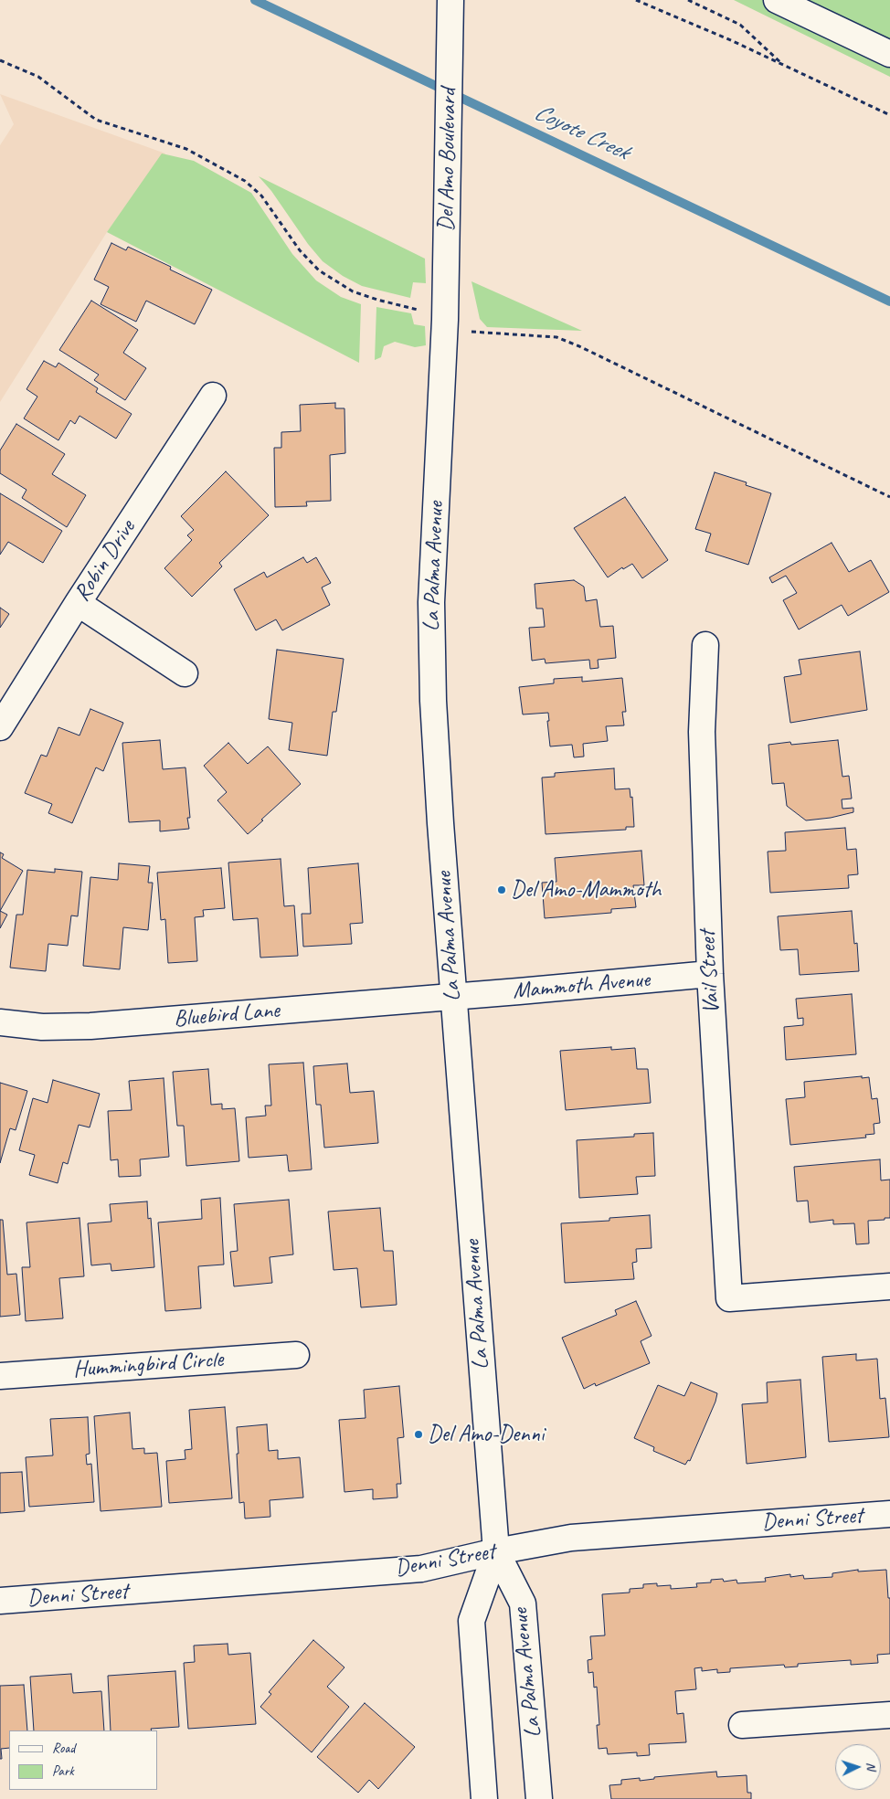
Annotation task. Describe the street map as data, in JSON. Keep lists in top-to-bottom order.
{
  "streets": {
    "street": [
      "Del Amo Boulevard",
      "Robin Drive",
      "La Palma Avenue",
      "Vail Street",
      "Mammoth Avenue",
      "Bluebird Lane",
      "Hummingbird Circle",
      "Denni Street"
    ]
  },
  "crossings": [
    ["Del Amo Boulevard", "La Palma Avenue"],
    ["La Palma Avenue", "Mammoth Avenue"],
    ["La Palma Avenue", "Bluebird Lane"],
    ["La Palma Avenue", "Denni Street"],
    ["Vail Street", "Mammoth Avenue"],
    ["Mammoth Avenue", "Bluebird Lane"]
  ],
  "water": ["Coyote Creek"],
  "places": ["Del Amo-Mammoth", "Del Amo-Denni"],
  "legend": ["Road", "Park"],
  "north": "right"
}
